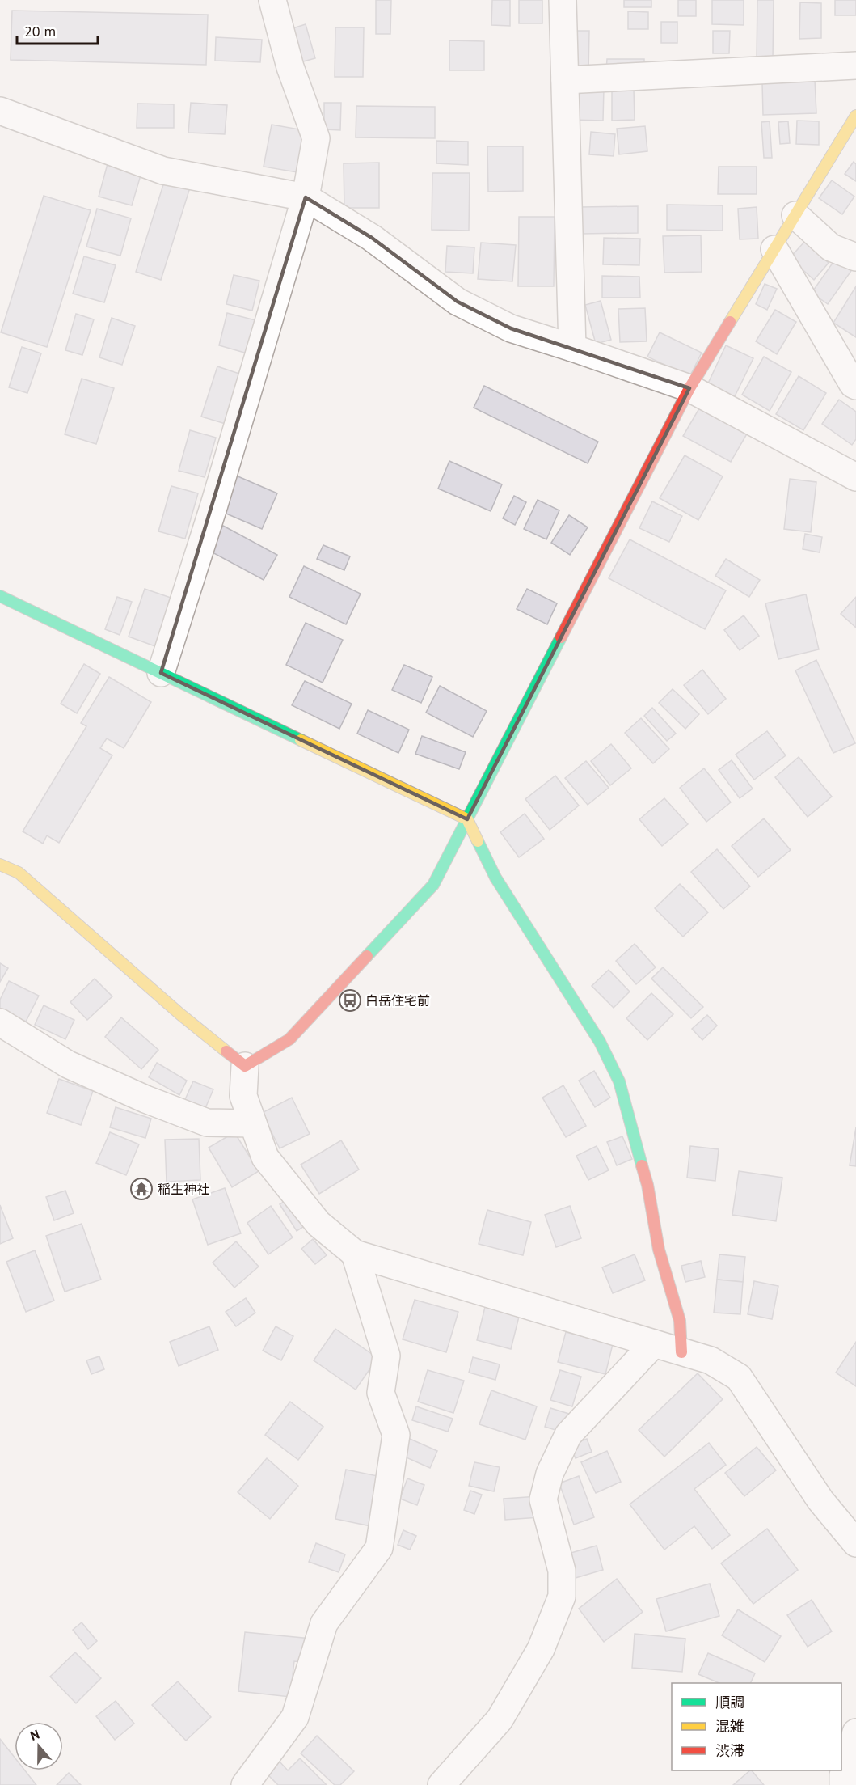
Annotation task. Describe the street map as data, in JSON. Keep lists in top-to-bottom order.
{
  "places": {
    "bus stop": ["白岳住宅前"],
    "temple": ["稲生神社"]
  },
  "legend": ["順調", "混雑", "渋滞"],
  "scale_bar": "20 m",
  "north": "top"
}
